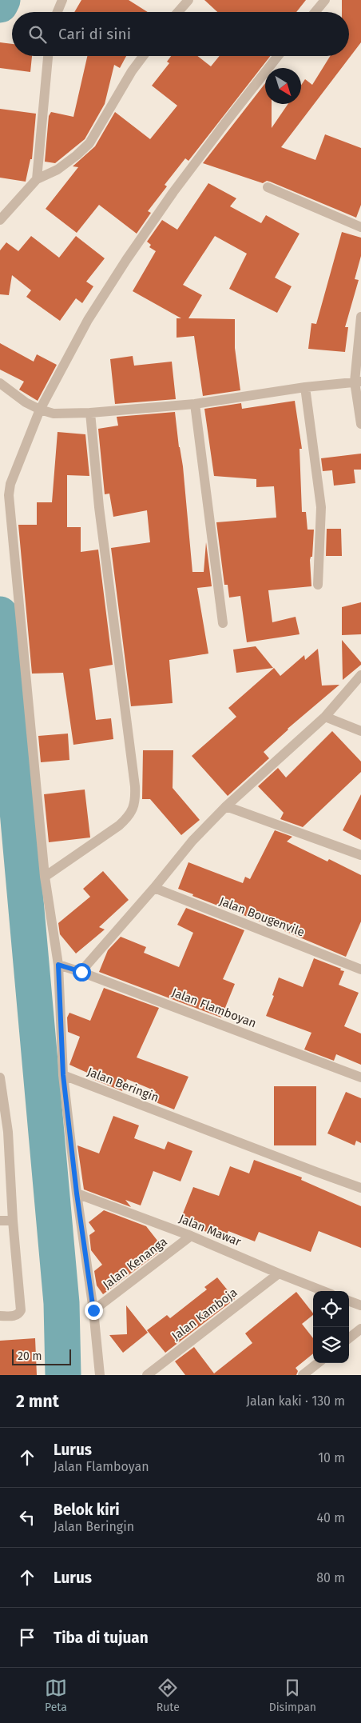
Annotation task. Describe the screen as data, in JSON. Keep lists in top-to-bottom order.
{
  "streets": {
    "street": [
      "Jalan Bougenvile",
      "Jalan Flamboyan",
      "Jalan Beringin",
      "Jalan Mawar",
      "Jalan Kenanga",
      "Jalan Kamboja"
    ]
  },
  "crossings": [
    ["Jalan Mawar", "Jalan Kenanga"],
    ["Jalan Mawar", "Jalan Kamboja"]
  ],
  "scale_bar": "20 m",
  "north": "bottom right",
  "page": {
    "search": "Cari di sini",
    "scale": "20 m",
    "heading": ["2 mnt", "Jalan kaki · 130 m"],
    "list": [
      ["Lurus", "Jalan Flamboyan", "10 m"],
      ["Belok kiri", "Jalan Beringin", "40 m"],
      ["Lurus", "80 m"],
      "Tiba di tujuan"
    ],
    "nav": ["Peta", "Rute", "Disimpan"]
  }
}
